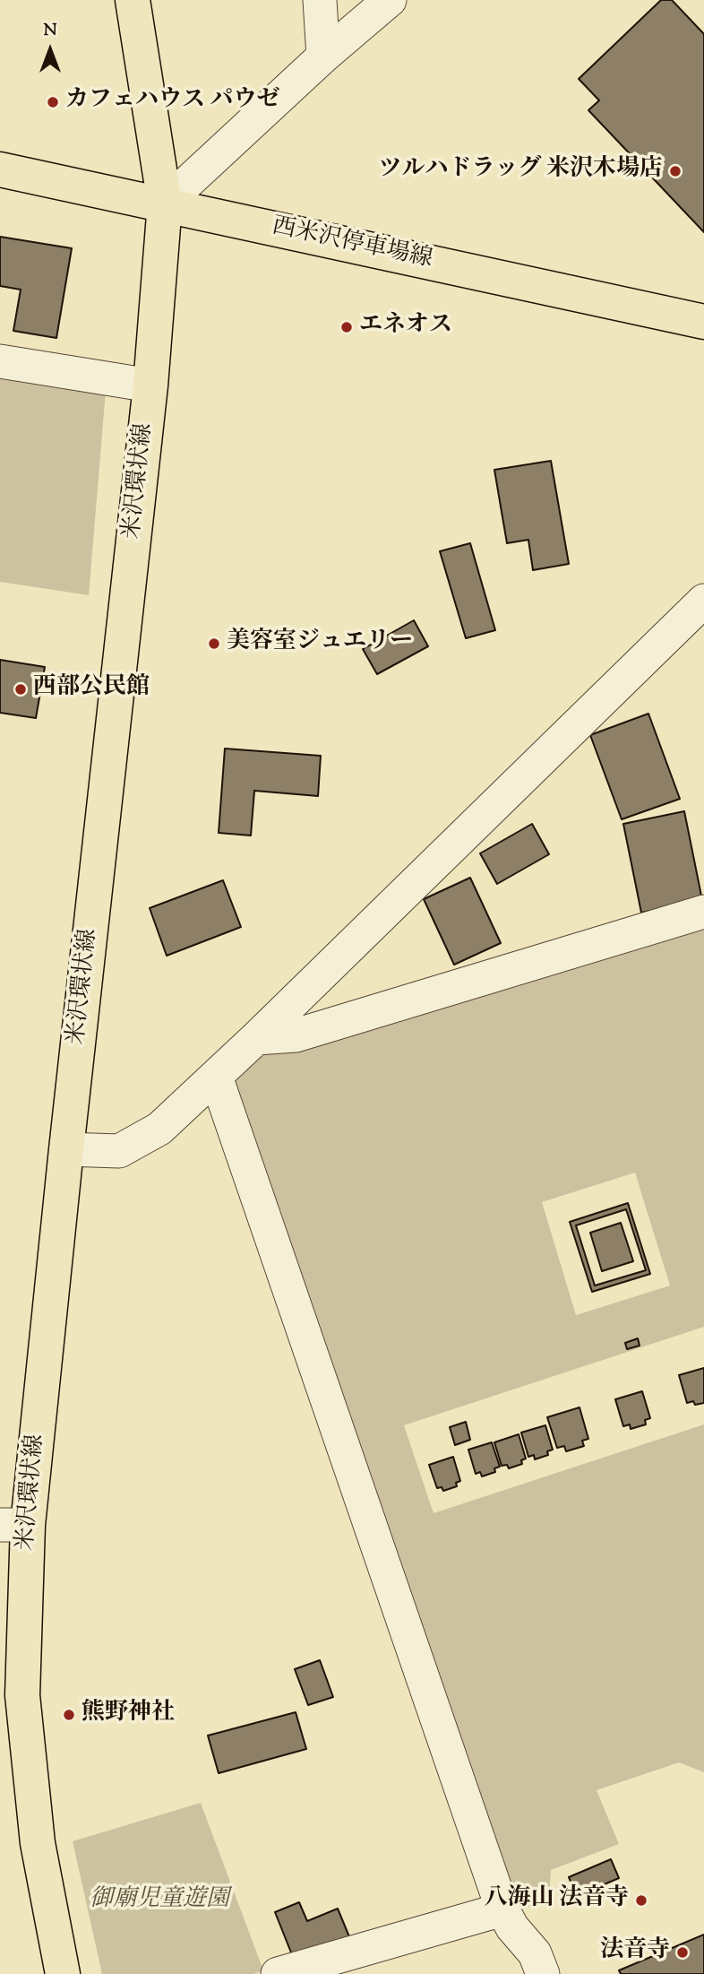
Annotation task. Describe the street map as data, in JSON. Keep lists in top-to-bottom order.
{
  "streets": {
    "main road": ["西米沢停車場線", "米沢環状線"]
  },
  "crossings": [
    ["西米沢停車場線", "米沢環状線"]
  ],
  "parks": ["御廟児童遊園"],
  "places": [
    "カフェハウス パウゼ",
    "ツルハドラッグ 米沢木場店",
    "エネオス",
    "美容室ジュエリー",
    "西部公民館",
    "熊野神社",
    "八海山 法音寺",
    "法音寺"
  ],
  "north": "top"
}
